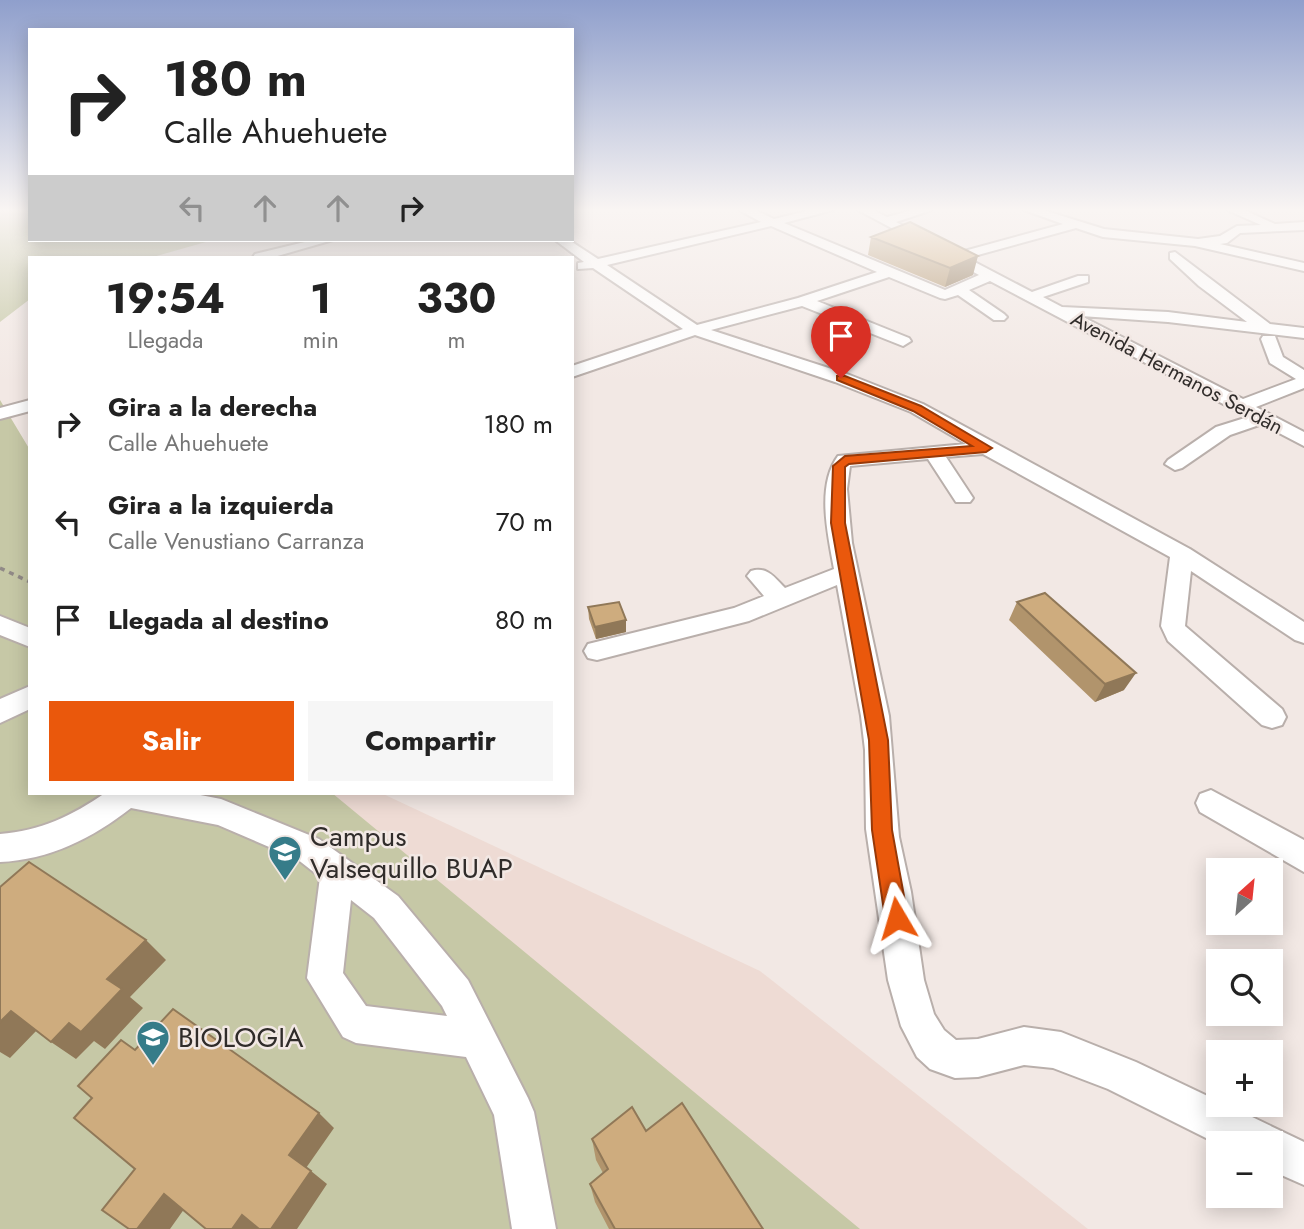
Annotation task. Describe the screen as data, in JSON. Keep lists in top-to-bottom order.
{
  "streets": {
    "street": ["Avenida Hermanos Serdán"]
  },
  "places": {
    "school or university": ["Campus Valsequillo BUAP", "BIOLOGIA"]
  },
  "north": "top right",
  "page": {
    "turn": ["180 m", "Calle Ahuehuete"],
    "eta": [
      "19:54",
      "Llegada",
      "1",
      "min",
      "330",
      "m"
    ],
    "list": [
      {
        "name": "Gira a la derecha",
        "note": "Calle Ahuehuete",
        "value": "180 m"
      },
      {
        "name": "Gira a la izquierda",
        "note": "Calle Venustiano Carranza",
        "value": "70 m"
      },
      {
        "name": "Llegada al destino",
        "value": "80 m"
      }
    ],
    "buttons": ["Salir", "Compartir"],
    "map_buttons": ["+", "−"]
  }
}
